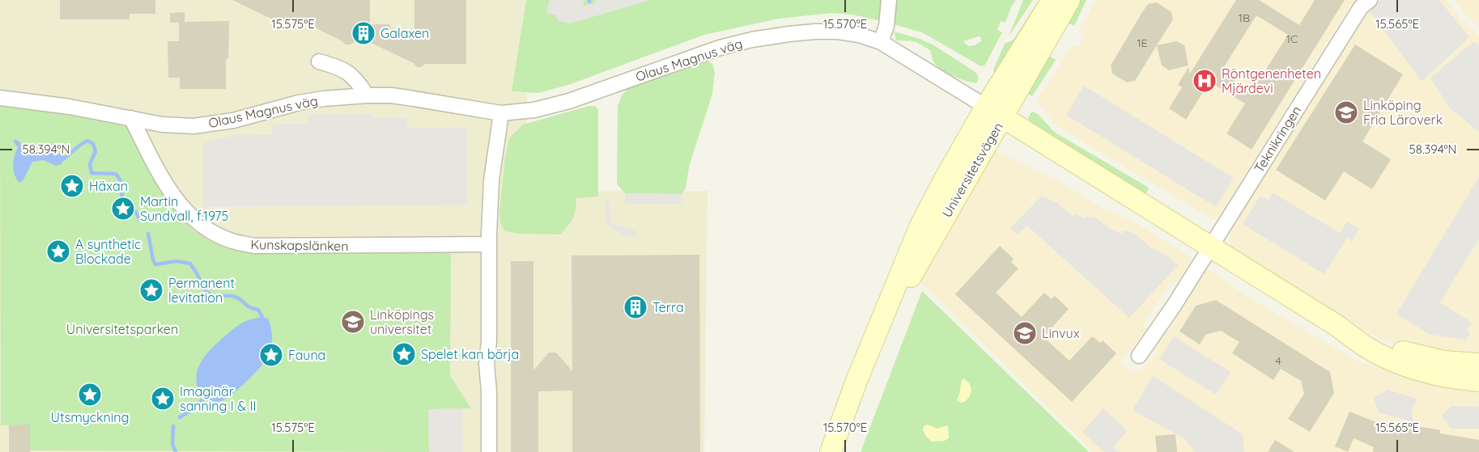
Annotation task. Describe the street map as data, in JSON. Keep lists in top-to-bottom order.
{
  "streets": {
    "street": [
      "Olaus Magnus väg",
      "Teknikringen",
      "Universitetsvägen",
      "Kunskapslänken"
    ]
  },
  "crossings": [
    ["Olaus Magnus väg", "Universitetsvägen"],
    ["Olaus Magnus väg", "Kunskapslänken"]
  ],
  "parks": ["Universitetsparken"],
  "places": {
    "building": ["Galaxen", "Terra"],
    "hospital": ["Röntgenenheten Mjärdevi"],
    "school or university": ["Linköping Fria Läroverk", "Linköpings universitet", "Linvux"],
    "place": [
      "Häxan",
      "Martin Sundvall, f.1975",
      "A synthetic Blockade",
      "Permanent levitation",
      "Spelet kan börja",
      "Fauna",
      "Utsmyckning",
      "Imaginär sanning I & II"
    ]
  },
  "house_numbers": [
    "1B",
    "1C",
    "1E",
    "4"
  ],
  "coordinates": [
    "15.575°E",
    "15.570°E",
    "15.565°E",
    "58.394°N"
  ]
}
